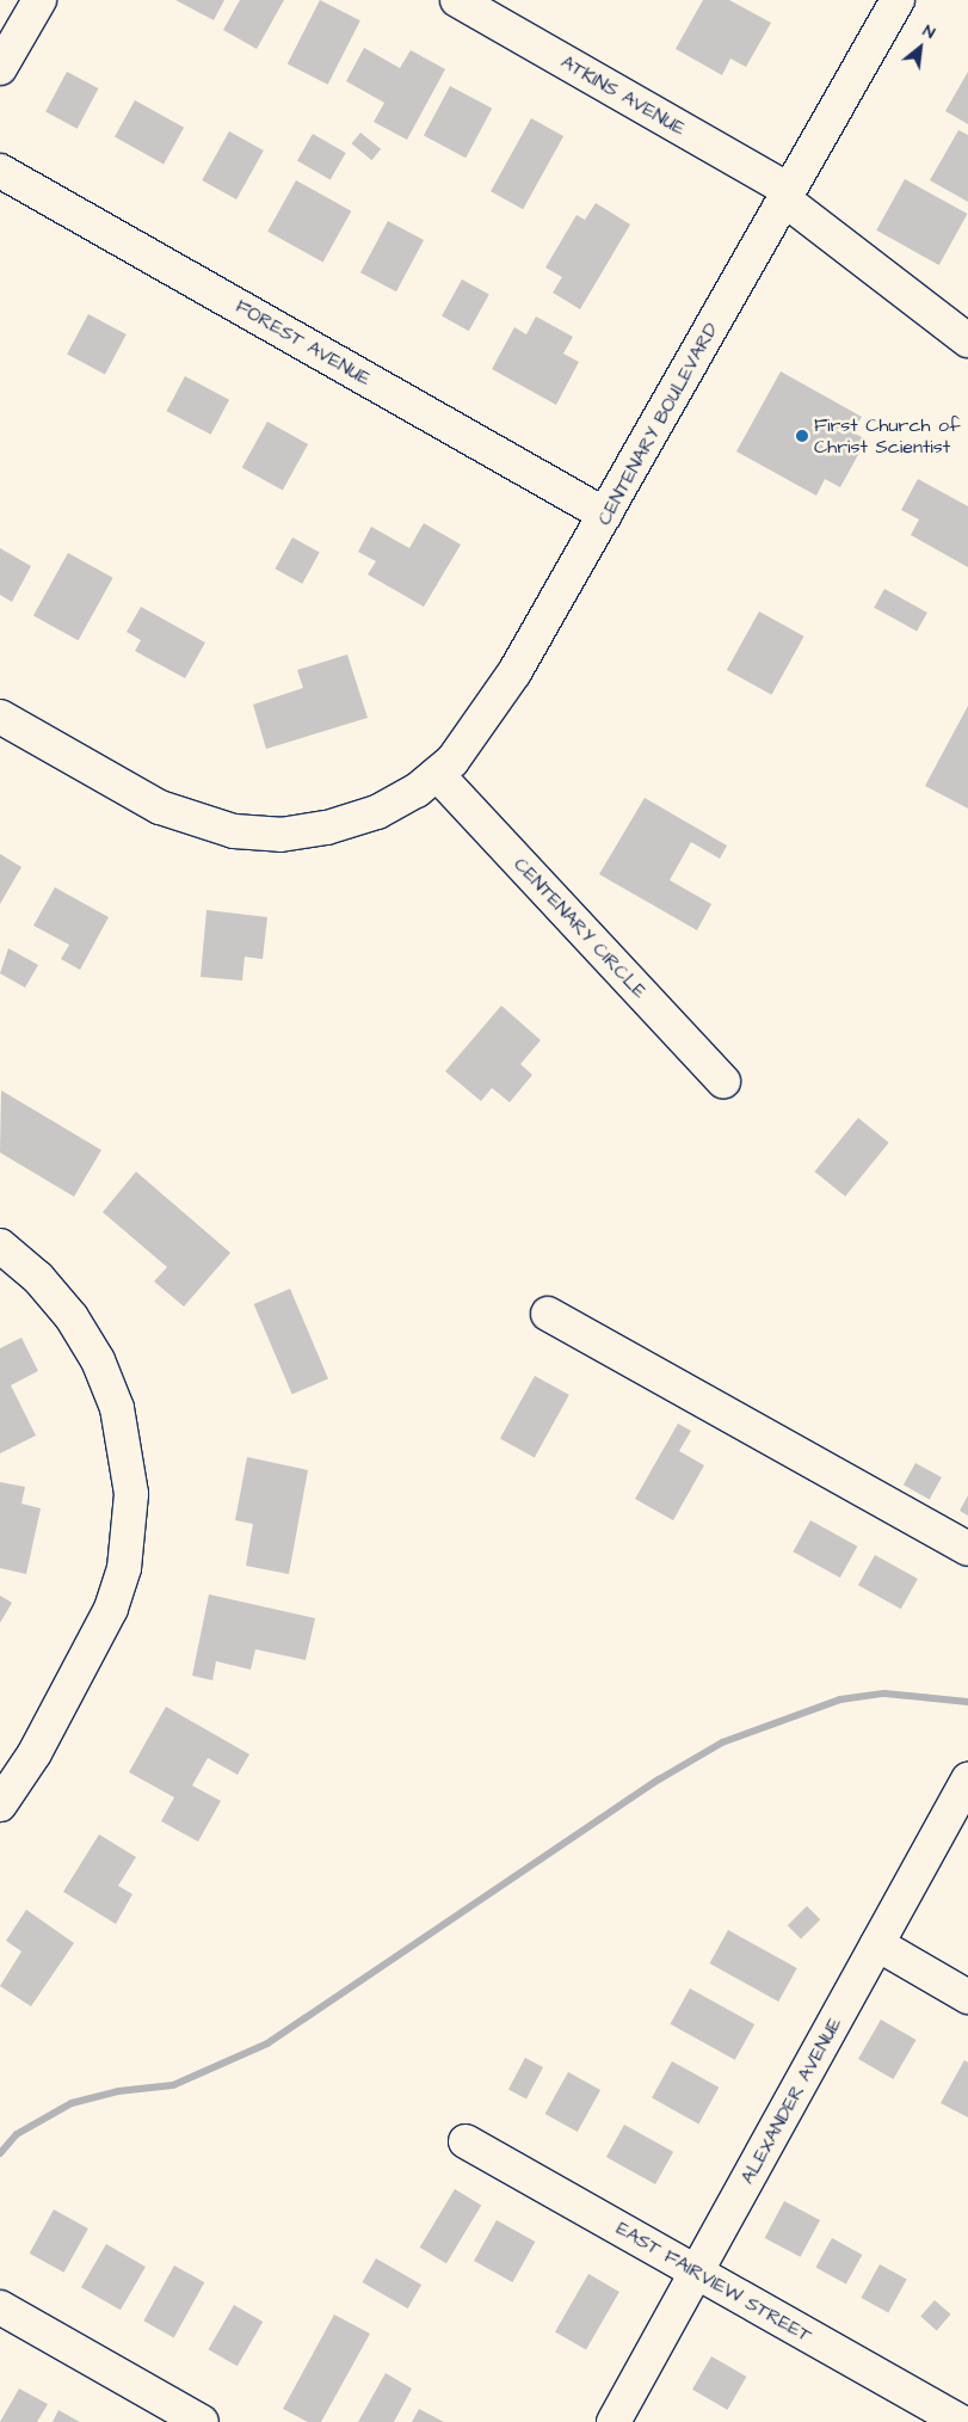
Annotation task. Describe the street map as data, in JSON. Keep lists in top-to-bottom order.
{
  "streets": {
    "street": [
      "ATKINS AVENUE",
      "FOREST AVENUE",
      "CENTENARY BOULEVARD",
      "CENTENARY CIRCLE",
      "ALEXANDER AVENUE",
      "EAST FAIRVIEW STREET"
    ]
  },
  "crossings": [
    ["ATKINS AVENUE", "CENTENARY BOULEVARD"],
    ["FOREST AVENUE", "CENTENARY BOULEVARD"],
    ["CENTENARY BOULEVARD", "CENTENARY CIRCLE"],
    ["ALEXANDER AVENUE", "EAST FAIRVIEW STREET"]
  ],
  "places": ["First Church of Christ Scientist"],
  "north": "top right"
}
